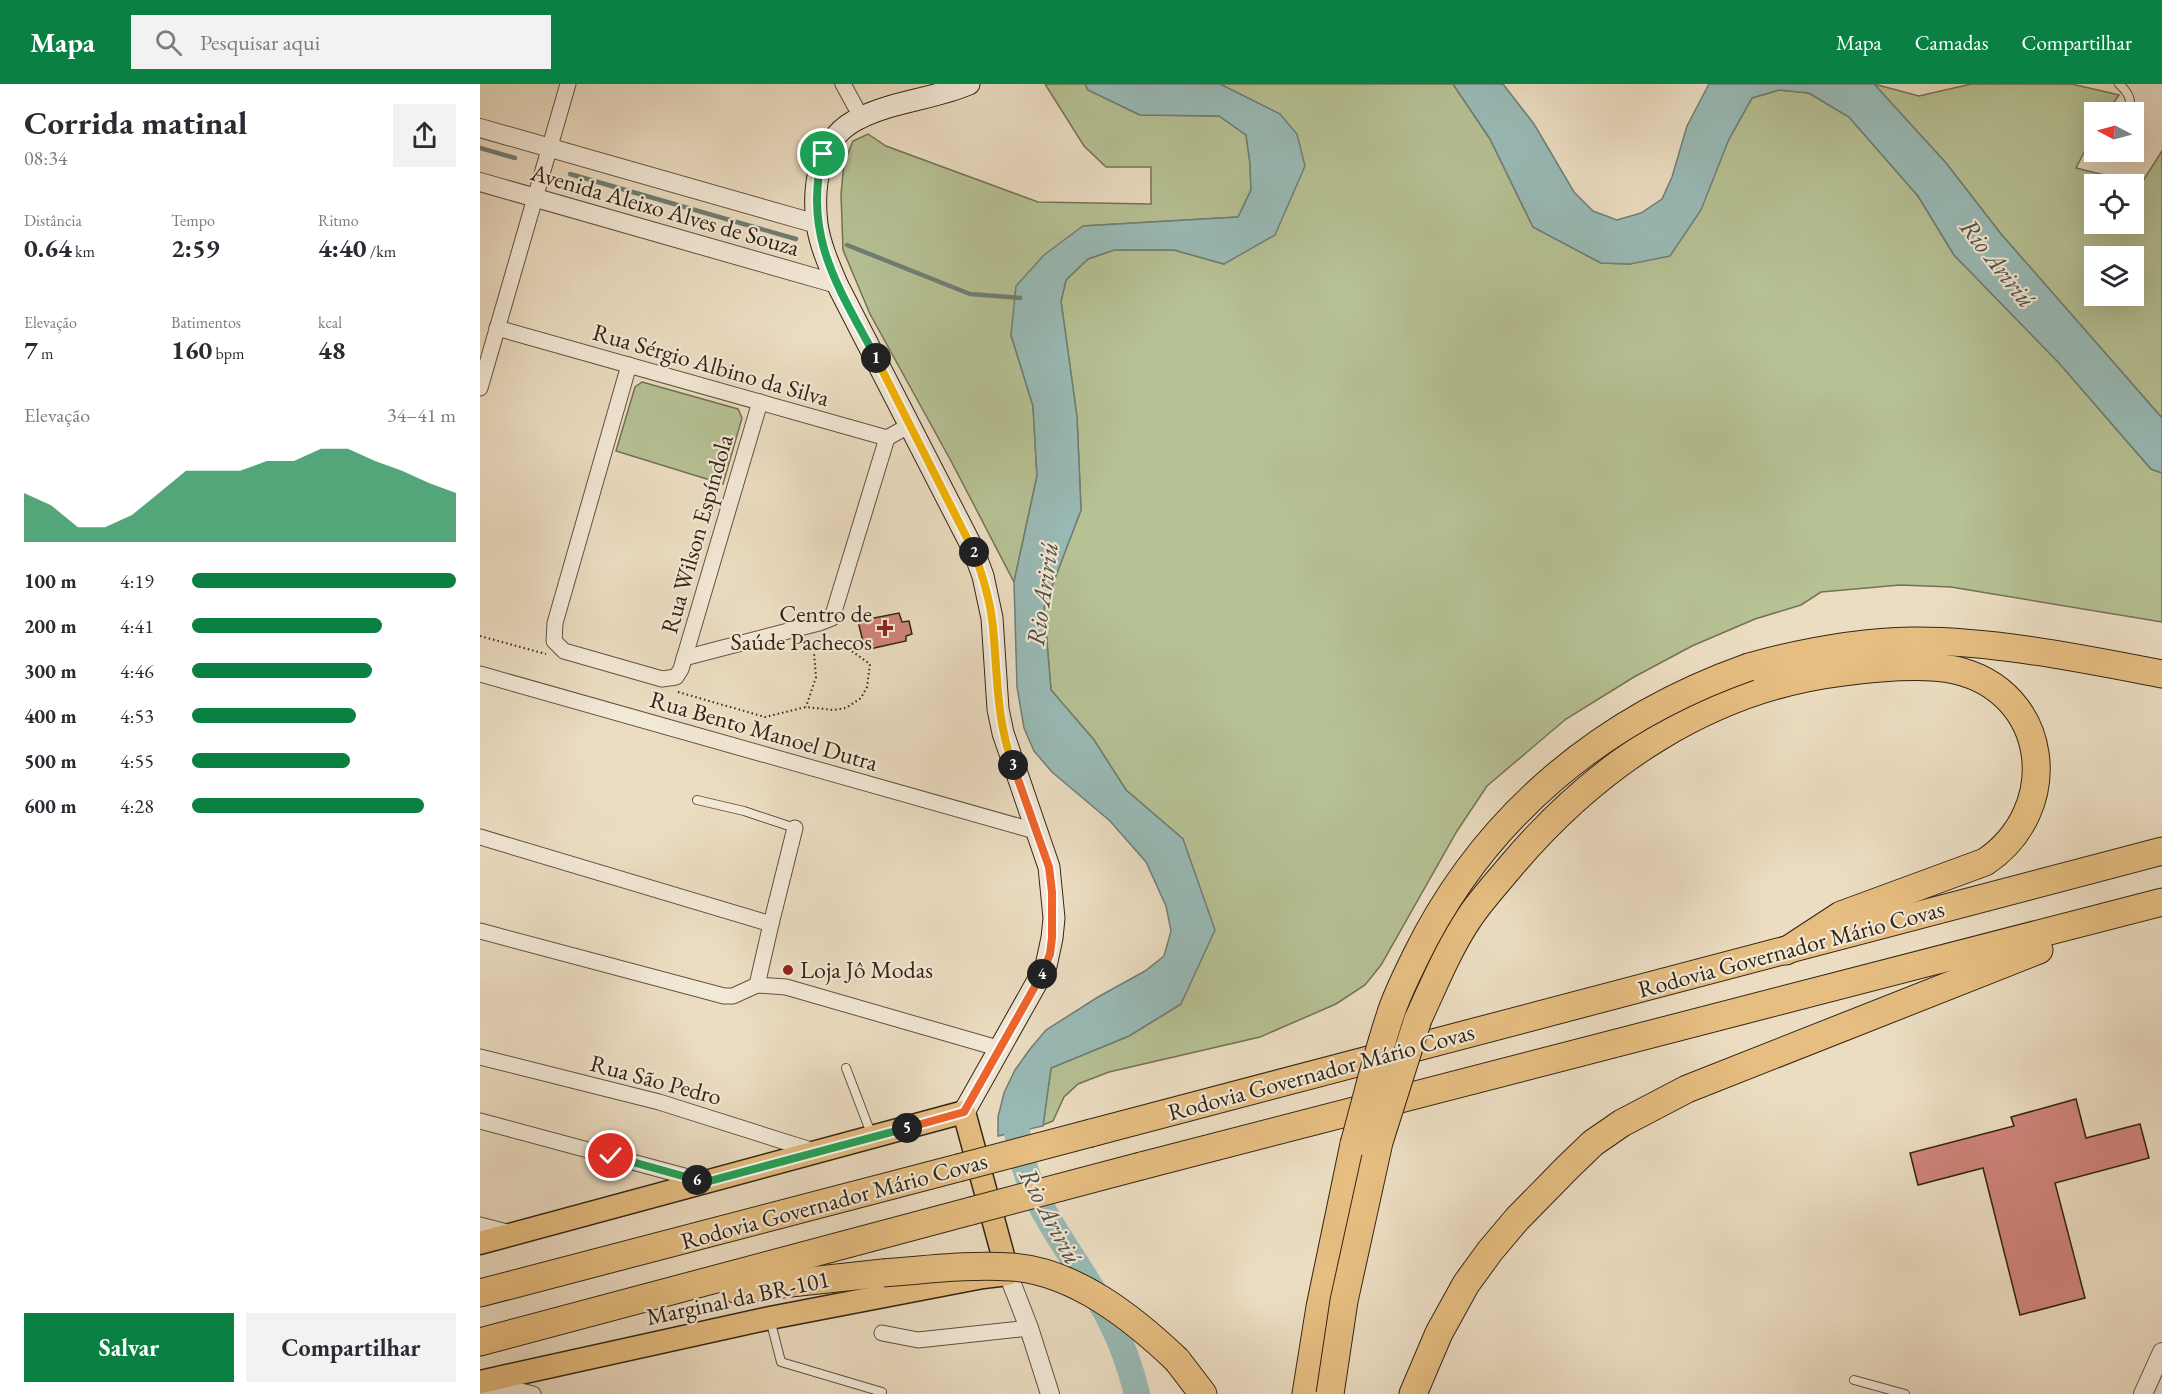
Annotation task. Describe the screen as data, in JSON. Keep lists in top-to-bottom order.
{
  "streets": {
    "highway": ["Rodovia Governador Mário Covas"],
    "main road": ["Marginal da BR-101"],
    "street": [
      "Avenida Aleixo Alves de Souza",
      "Rua Sérgio Albino da Silva",
      "Rua Wilson Espíndola",
      "Rua Bento Manoel Dutra",
      "Rua São Pedro"
    ]
  },
  "crossings": [
    ["Rua Sérgio Albino da Silva", "Rua Wilson Espíndola"]
  ],
  "water": ["Rio Aririú"],
  "places": {
    "health": ["Centro de Saúde Pachecos"],
    "other": ["Loja Jô Modas"]
  },
  "north": "left",
  "page": {
    "header": "Mapa",
    "search": "Pesquisar aqui",
    "nav": ["Mapa", "Camadas", "Compartilhar"],
    "heading": ["Corrida matinal", "08:34"],
    "stats": [
      ["Distância", "0.64 km"],
      ["Tempo", "2:59"],
      ["Ritmo", "4:40 /km"],
      ["Elevação", "7 m"],
      ["Batimentos", "160 bpm"],
      ["kcal", "48"]
    ],
    "pins": [
      "1",
      "2",
      "3",
      "4",
      "5",
      "6"
    ],
    "chart": ["Elevação", "34–41 m"],
    "list": [
      {
        "name": "100 m",
        "note": "4:19"
      },
      {
        "name": "200 m",
        "note": "4:41"
      },
      {
        "name": "300 m",
        "note": "4:46"
      },
      {
        "name": "400 m",
        "note": "4:53"
      },
      {
        "name": "500 m",
        "note": "4:55"
      },
      {
        "name": "600 m",
        "note": "4:28"
      }
    ],
    "buttons": ["Salvar", "Compartilhar"]
  }
}
